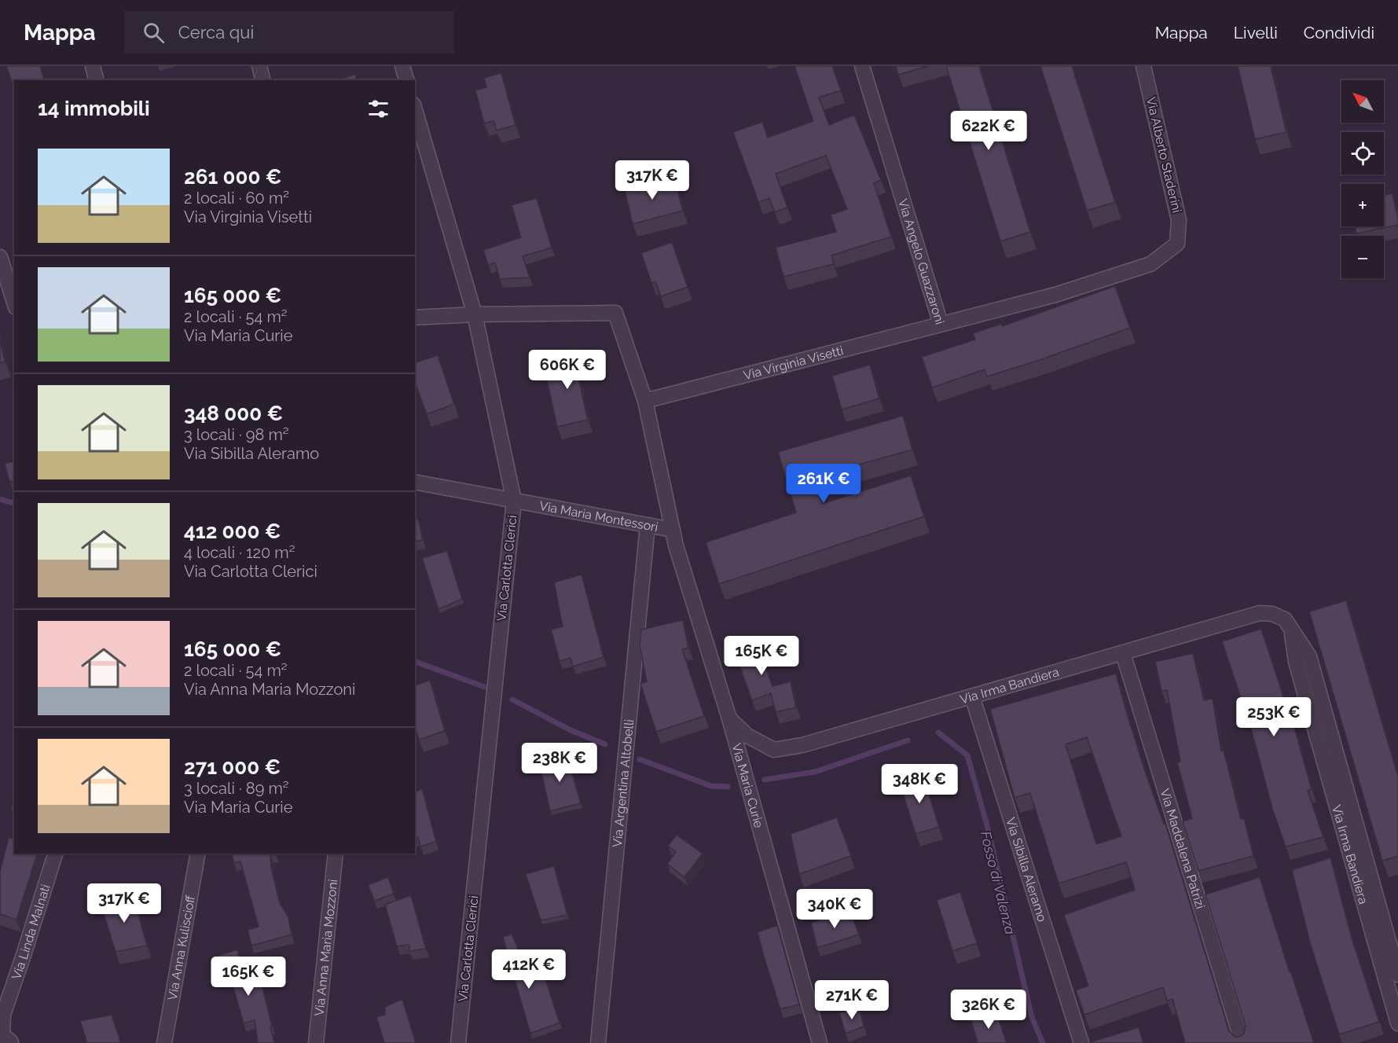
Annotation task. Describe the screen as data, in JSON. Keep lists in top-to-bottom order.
{
  "streets": {
    "street": [
      "Via Alberto Staderini",
      "Via Angelo Guazzaroni",
      "Via Virginia Visetti",
      "Via Maria Montessori",
      "Via Carlotta Clerici",
      "Via Irma Bandiera",
      "Via Argentina Altobelli",
      "Via Maria Curie",
      "Via Maddalena Patrizi",
      "Via Sibilla Aleramo",
      "Via Linda Malnati",
      "Via Anna Kuliscioff",
      "Via Anna Maria Mozzoni"
    ]
  },
  "crossings": [
    ["Via Alberto Staderini", "Via Angelo Guazzaroni"],
    ["Via Angelo Guazzaroni", "Via Virginia Visetti"],
    ["Via Maria Montessori", "Via Carlotta Clerici"],
    ["Via Maria Montessori", "Via Argentina Altobelli"],
    ["Via Maria Montessori", "Via Maria Curie"],
    ["Via Irma Bandiera", "Via Maria Curie"],
    ["Via Irma Bandiera", "Via Maddalena Patrizi"],
    ["Via Irma Bandiera", "Via Sibilla Aleramo"]
  ],
  "water": ["Fosso di Valenza"],
  "north": "top left",
  "page": {
    "header": "Mappa",
    "search": "Cerca qui",
    "nav": ["Mappa", "Livelli", "Condividi"],
    "map_buttons": ["+", "−"],
    "heading": "14 immobili",
    "price": [
      "622K €",
      "317K €",
      "606K €",
      "261K €",
      "165K €",
      "253K €",
      "238K €",
      "348K €",
      "317K €",
      "340K €",
      "412K €",
      "165K €",
      "271K €",
      "326K €"
    ],
    "list": [
      {
        "name": "261 000 €",
        "note": "2 locali · 60 m² · Via Virginia Visetti"
      },
      {
        "name": "165 000 €",
        "note": "2 locali · 54 m² · Via Maria Curie"
      },
      {
        "name": "348 000 €",
        "note": "3 locali · 98 m² · Via Sibilla Aleramo"
      },
      {
        "name": "412 000 €",
        "note": "4 locali · 120 m² · Via Carlotta Clerici"
      },
      {
        "name": "165 000 €",
        "note": "2 locali · 54 m² · Via Anna Maria Mozzoni"
      },
      {
        "name": "271 000 €",
        "note": "3 locali · 89 m² · Via Maria Curie"
      }
    ]
  }
}
